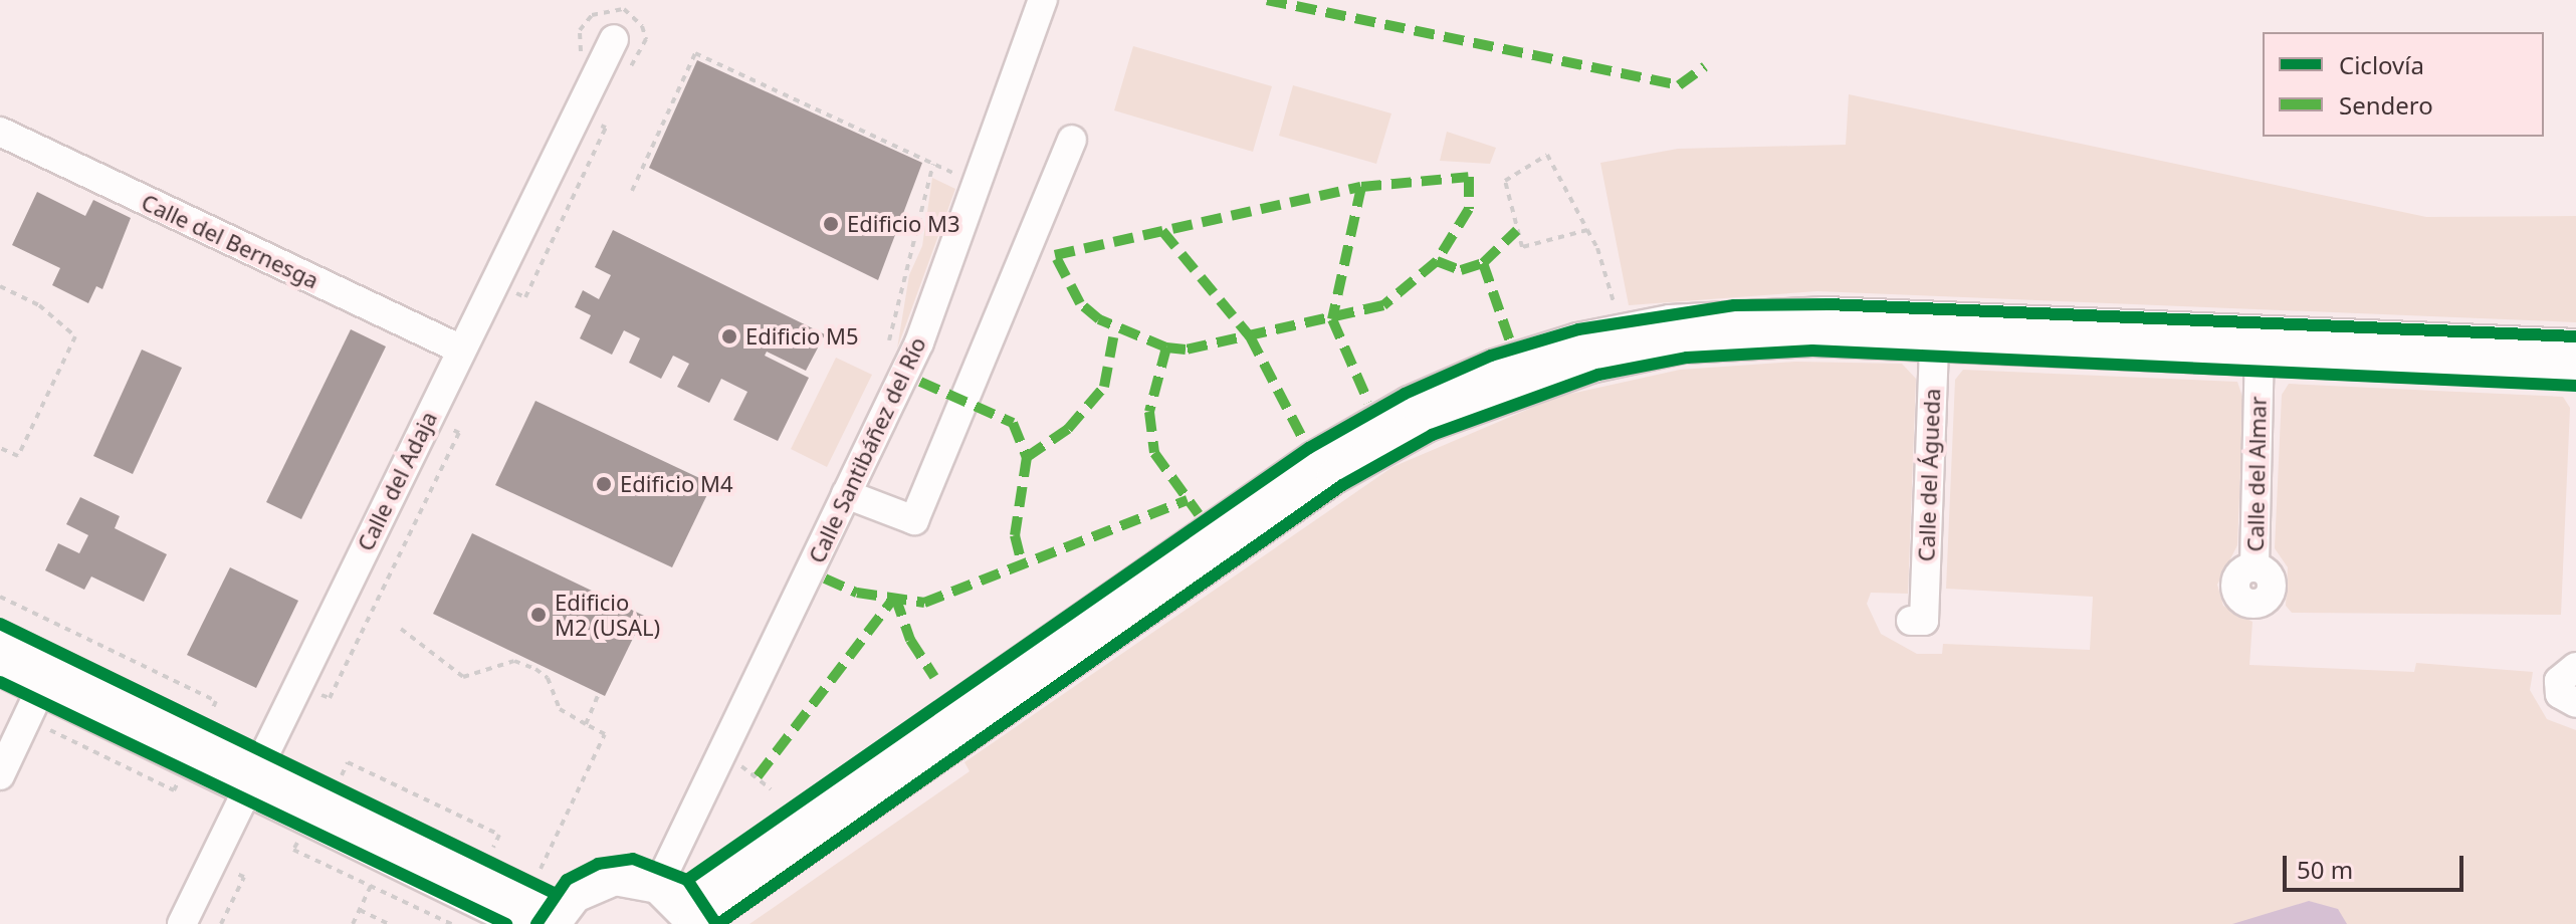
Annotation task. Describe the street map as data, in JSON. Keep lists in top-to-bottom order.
{
  "streets": {
    "street": [
      "Calle del Bernesga",
      "Calle Santibáñez del Río",
      "Calle del Almar",
      "Calle del Águeda",
      "Calle del Adaja"
    ]
  },
  "crossings": [
    ["Calle del Bernesga", "Calle del Adaja"]
  ],
  "places": [
    "Edificio M3",
    "Edificio M5",
    "Edificio M4",
    "Edificio M2 (USAL)"
  ],
  "legend": ["Ciclovía", "Sendero"],
  "scale_bar": "50 m"
}
